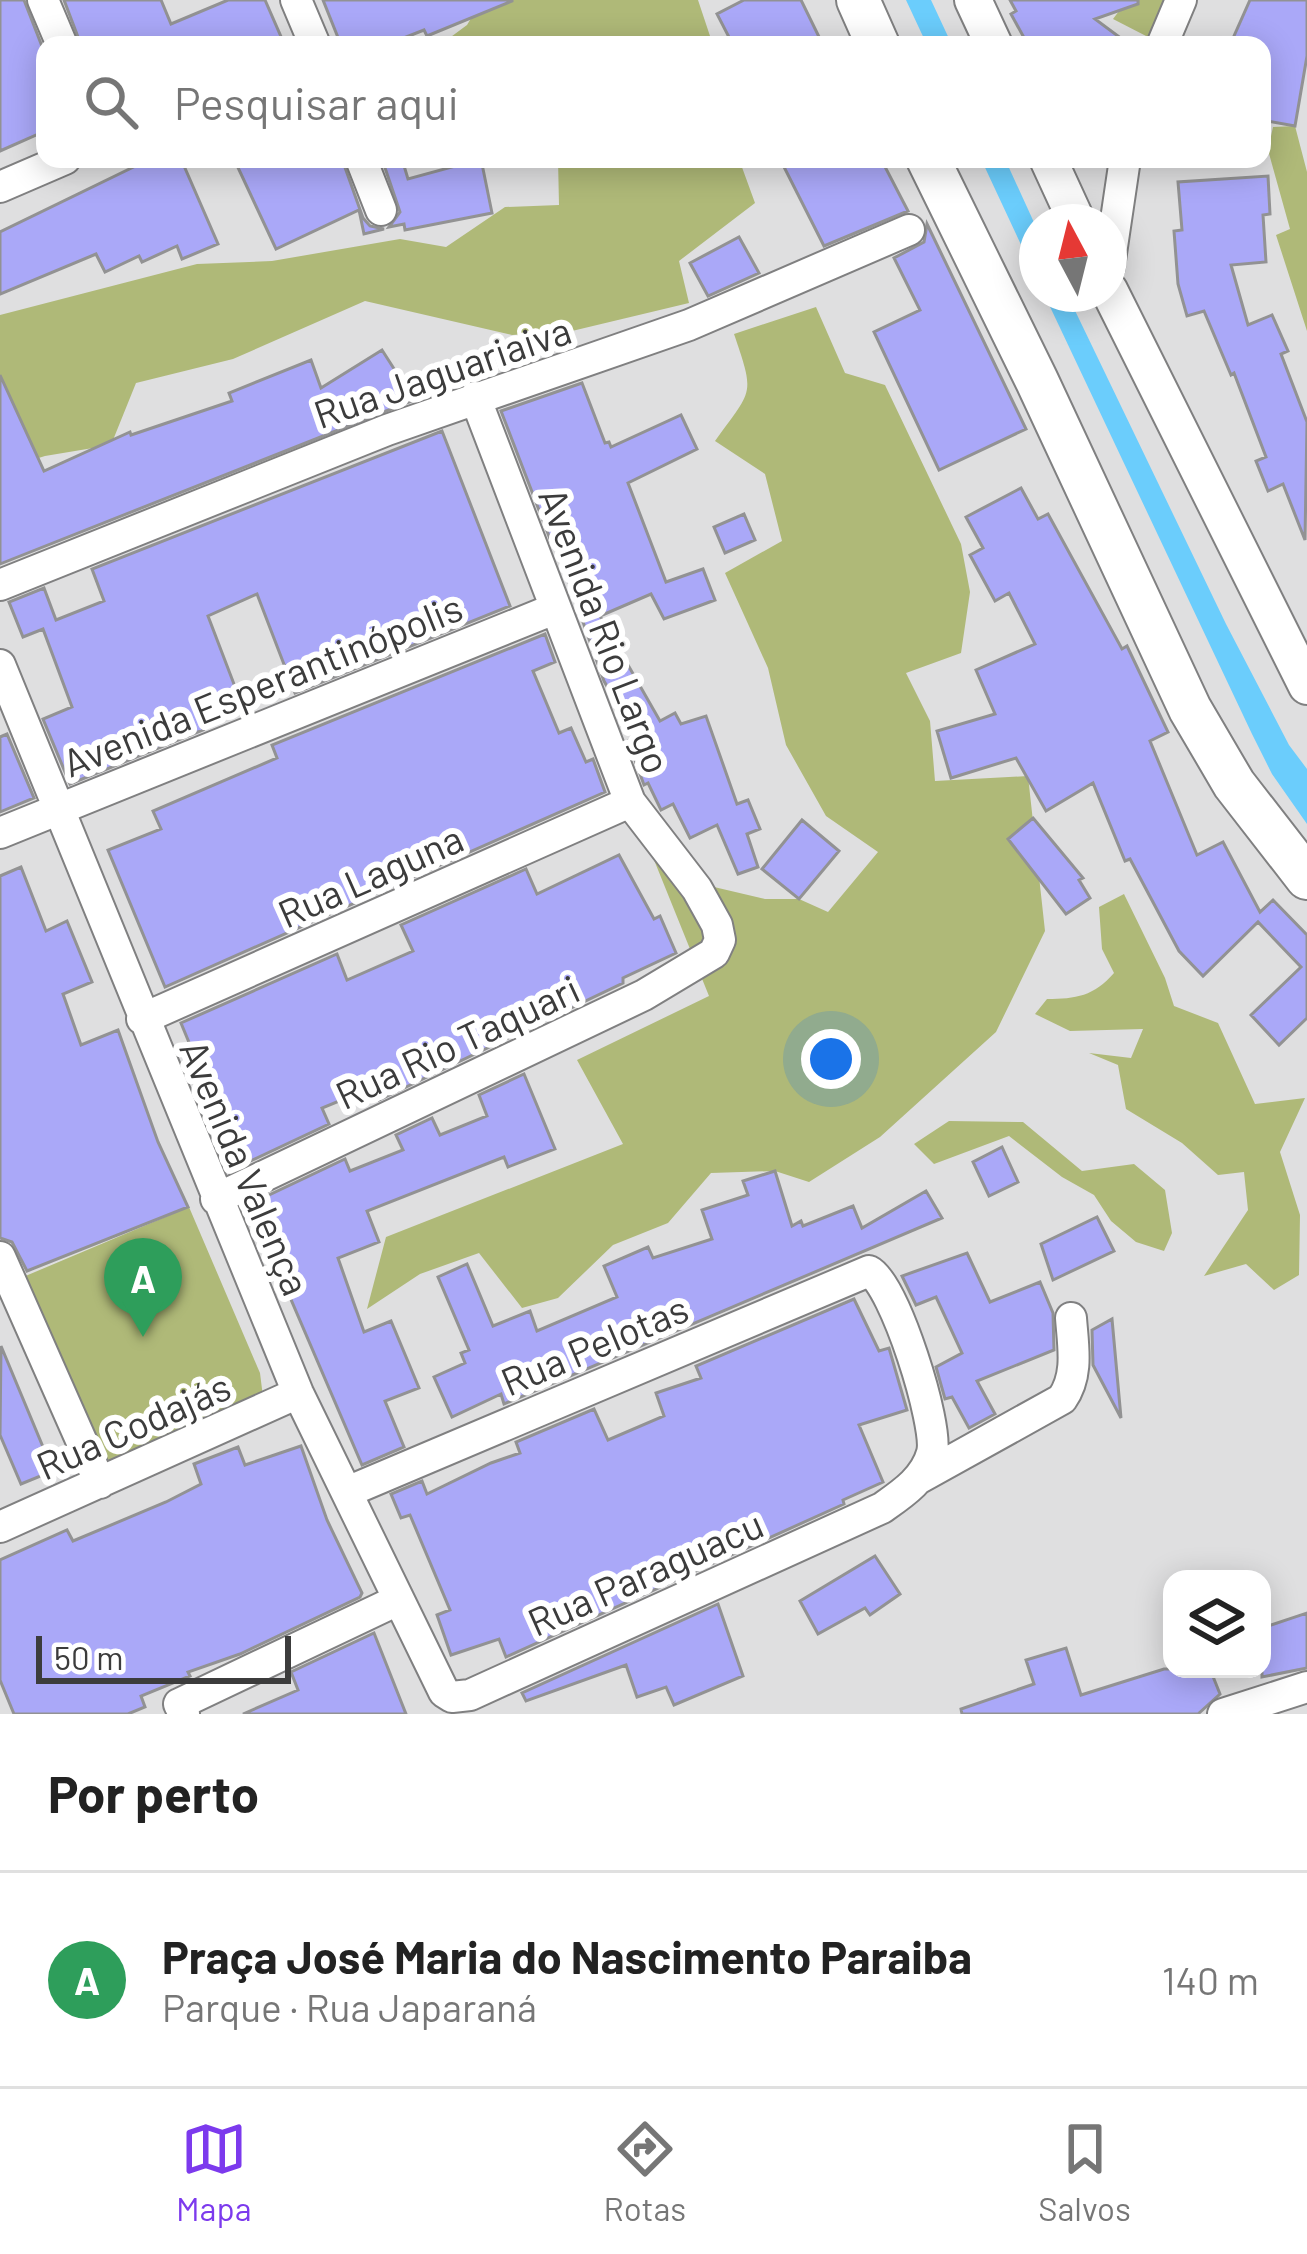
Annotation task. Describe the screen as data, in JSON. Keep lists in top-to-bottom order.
{
  "streets": {
    "street": [
      "Rua Jaguariaiva",
      "Avenida Rio Largo",
      "Avenida Esperantinópolis",
      "Rua Laguna",
      "Rua Rio Taquari",
      "Avenida Valença",
      "Rua Pelotas",
      "Rua Codajás",
      "Rua Paraguacu"
    ]
  },
  "crossings": [
    ["Rua Jaguariaiva", "Avenida Rio Largo"],
    ["Avenida Rio Largo", "Avenida Esperantinópolis"],
    ["Avenida Rio Largo", "Rua Laguna"],
    ["Avenida Rio Largo", "Rua Rio Taquari"],
    ["Avenida Esperantinópolis", "Avenida Valença"],
    ["Rua Laguna", "Avenida Valença"],
    ["Rua Rio Taquari", "Avenida Valença"],
    ["Avenida Valença", "Rua Pelotas"],
    ["Avenida Valença", "Rua Codajás"],
    ["Avenida Valença", "Rua Paraguacu"],
    ["Rua Pelotas", "Rua Paraguacu"]
  ],
  "scale_bar": "50 m",
  "north": "top",
  "page": {
    "search": "Pesquisar aqui",
    "pins": "A",
    "scale": "50 m",
    "heading": "Por perto",
    "list": [
      {
        "mark": "A",
        "name": "Praça José Maria do Nascimento Paraiba",
        "note": "Parque · Rua Japaraná",
        "value": "140 m"
      }
    ],
    "nav": ["Mapa", "Rotas", "Salvos"]
  }
}
